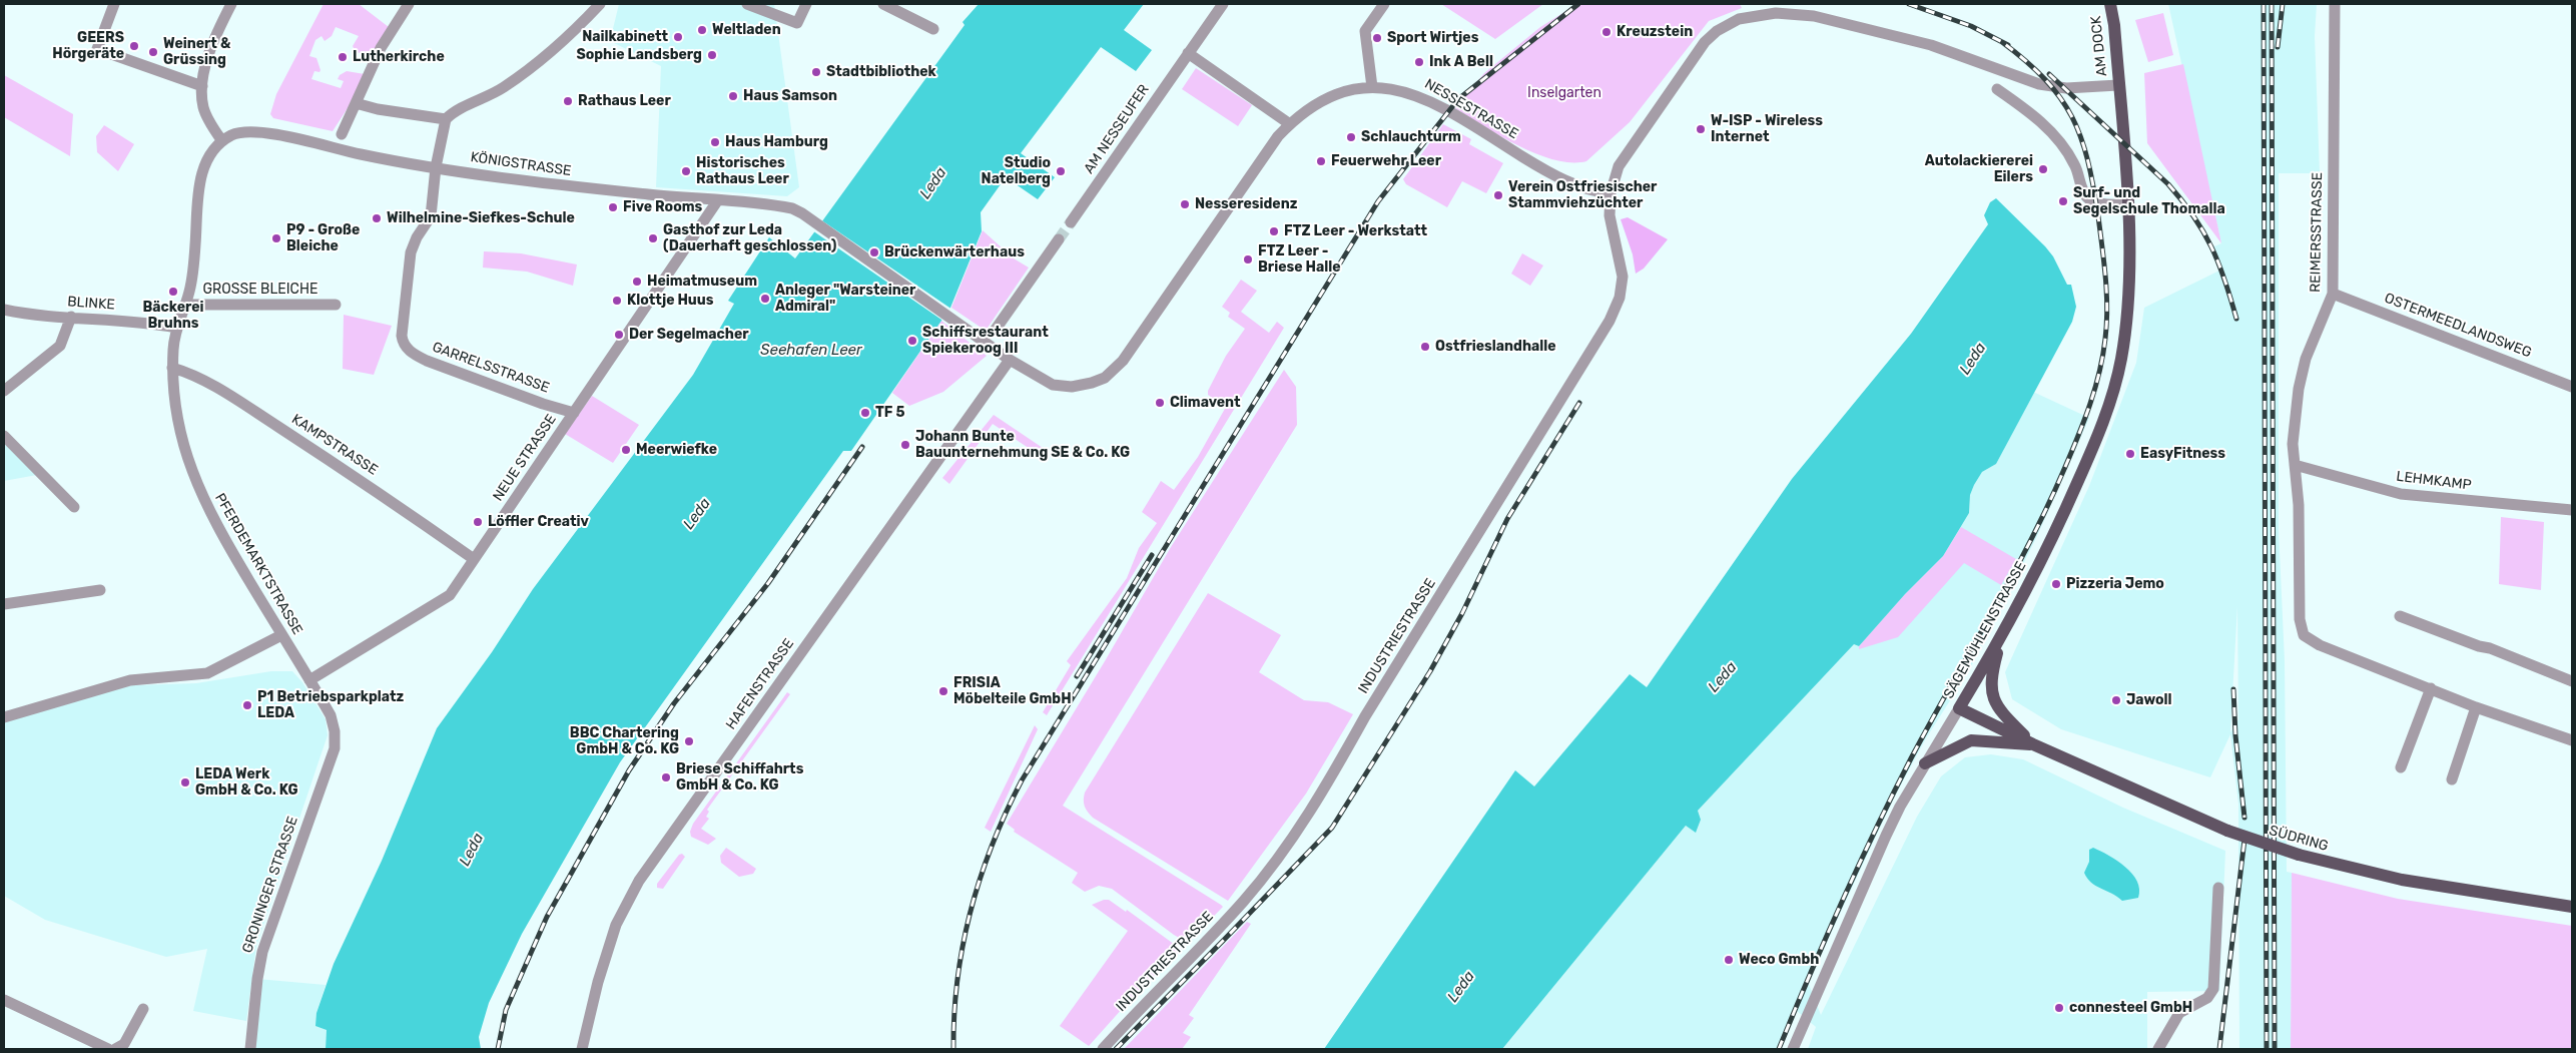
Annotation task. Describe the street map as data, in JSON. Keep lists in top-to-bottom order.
{
  "streets": {
    "main road": ["AM DOCK", "SÄGEMÜHLENSTRASSE", "SÜDRING"],
    "street": [
      "NESSESTRASSE",
      "AM NESSEUFER",
      "KÖNIGSTRASSE",
      "REIMERSSTRASSE",
      "GROSSE BLEICHE",
      "BLINKE",
      "OSTERMEEDLANDSWEG",
      "GARRELSSTRASSE",
      "KAMPSTRASSE",
      "NEUE STRASSE",
      "LEHMKAMP",
      "PFERDEMARKTSTRASSE",
      "INDUSTRIESTRASSE",
      "HAFENSTRASSE",
      "GRONINGER STRASSE"
    ]
  },
  "crossings": [
    ["AM DOCK", "SÄGEMÜHLENSTRASSE"],
    ["NESSESTRASSE", "KÖNIGSTRASSE"],
    ["NESSESTRASSE", "INDUSTRIESTRASSE"],
    ["NESSESTRASSE", "HAFENSTRASSE"],
    ["KÖNIGSTRASSE", "GARRELSSTRASSE"],
    ["KÖNIGSTRASSE", "NEUE STRASSE"],
    ["KÖNIGSTRASSE", "PFERDEMARKTSTRASSE"],
    ["REIMERSSTRASSE", "OSTERMEEDLANDSWEG"],
    ["REIMERSSTRASSE", "LEHMKAMP"],
    ["GROSSE BLEICHE", "PFERDEMARKTSTRASSE"],
    ["BLINKE", "PFERDEMARKTSTRASSE"],
    ["GARRELSSTRASSE", "NEUE STRASSE"],
    ["KAMPSTRASSE", "NEUE STRASSE"],
    ["KAMPSTRASSE", "PFERDEMARKTSTRASSE"],
    ["NEUE STRASSE", "PFERDEMARKTSTRASSE"],
    ["NEUE STRASSE", "GRONINGER STRASSE"],
    ["PFERDEMARKTSTRASSE", "GRONINGER STRASSE"],
    ["SÄGEMÜHLENSTRASSE", "SÜDRING"]
  ],
  "water": ["Leda", "Seehafen Leer"],
  "parks": ["Inselgarten"],
  "places": [
    "Weltladen",
    "Kreuzstein",
    "Nailkabinett",
    "Sport Wirtjes",
    "GEERS Hörgeräte",
    "Weinert & Grüssing",
    "Sophie Landsberg",
    "Lutherkirche",
    "Ink A Bell",
    "Stadtbibliothek",
    "Haus Samson",
    "Rathaus Leer",
    "W-ISP - Wireless Internet",
    "Schlauchturm",
    "Haus Hamburg",
    "Feuerwehr Leer",
    "Autolackiererei Eilers",
    "Historisches Rathaus Leer",
    "Studio Natelberg",
    "Verein Ostfriesischer Stammviehzüchter",
    "Surf- und Segelschule Thomalla",
    "Nesseresidenz",
    "Five Rooms",
    "Wilhelmine-Siefkes-Schule",
    "FTZ Leer - Werkstatt",
    "P9 - Große Bleiche",
    "Gasthof zur Leda (Dauerhaft geschlossen)",
    "Brückenwärterhaus",
    "FTZ Leer - Briese Halle",
    "Heimatmuseum",
    "Bäckerei Bruhns",
    "Anleger \"Warsteiner Admiral\"",
    "Klottje Huus",
    "Der Segelmacher",
    "Schiffsrestaurant Spiekeroog III",
    "Ostfrieslandhalle",
    "Climavent",
    "TF 5",
    "Johann Bunte Bauunternehmung SE & Co. KG",
    "Meerwiefke",
    "EasyFitness",
    "Löffler Creativ",
    "Pizzeria Jemo",
    "FRISIA Möbelteile GmbH",
    "Jawoll",
    "P1 Betriebsparkplatz LEDA",
    "BBC Chartering GmbH & Co. KG",
    "Briese Schiffahrts GmbH & Co. KG",
    "LEDA Werk GmbH & Co. KG",
    "Weco Gmbh",
    "connesteel GmbH"
  ]
}
